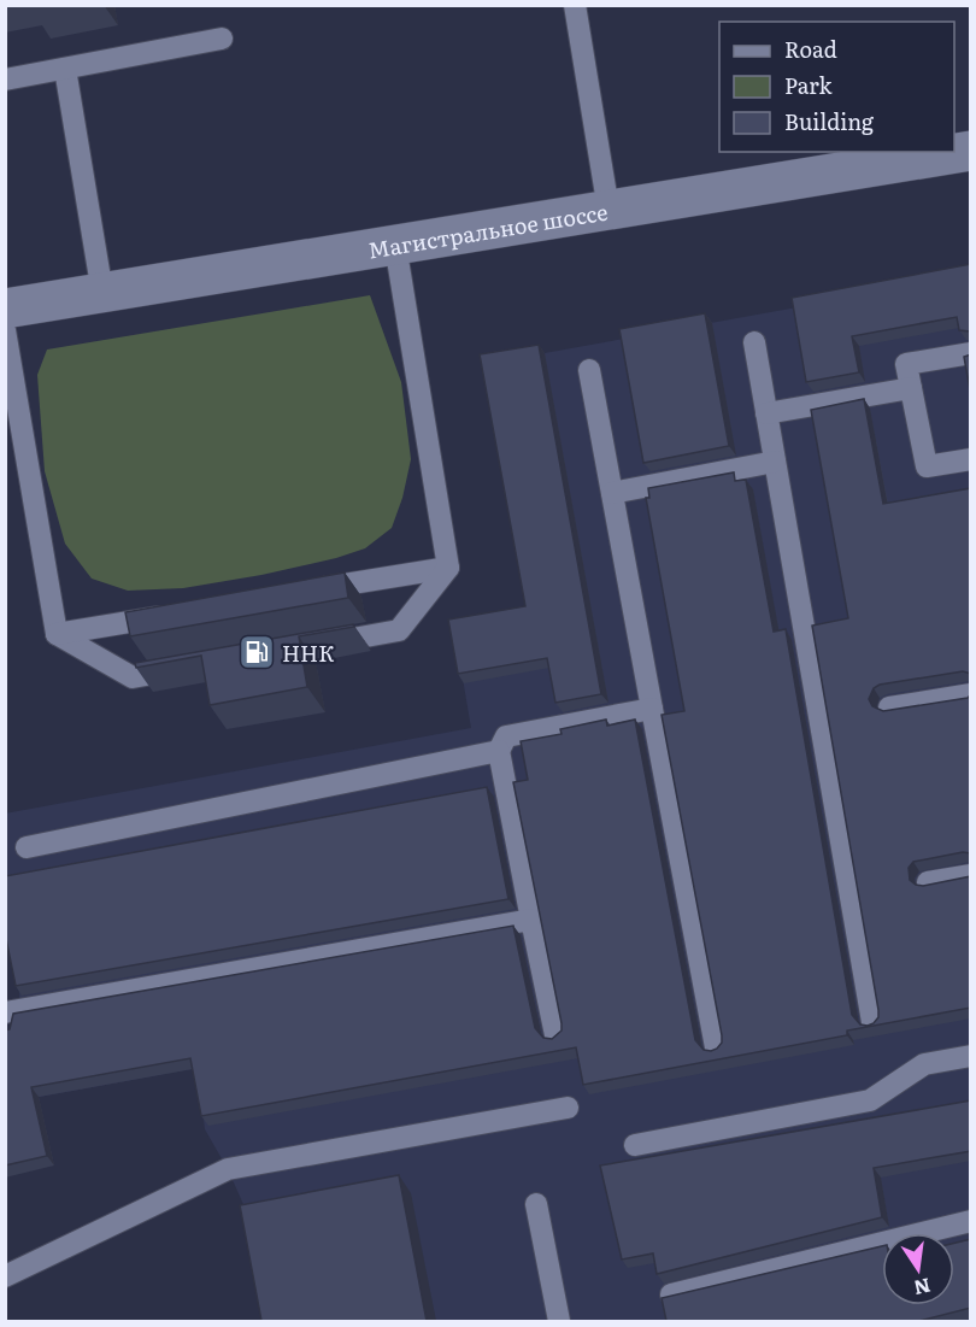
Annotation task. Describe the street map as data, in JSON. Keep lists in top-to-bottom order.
{
  "streets": {
    "main road": ["Магистральное шоссе"]
  },
  "places": {
    "fuel station": ["ННК"]
  },
  "legend": ["Road", "Park", "Building"],
  "north": "bottom"
}
